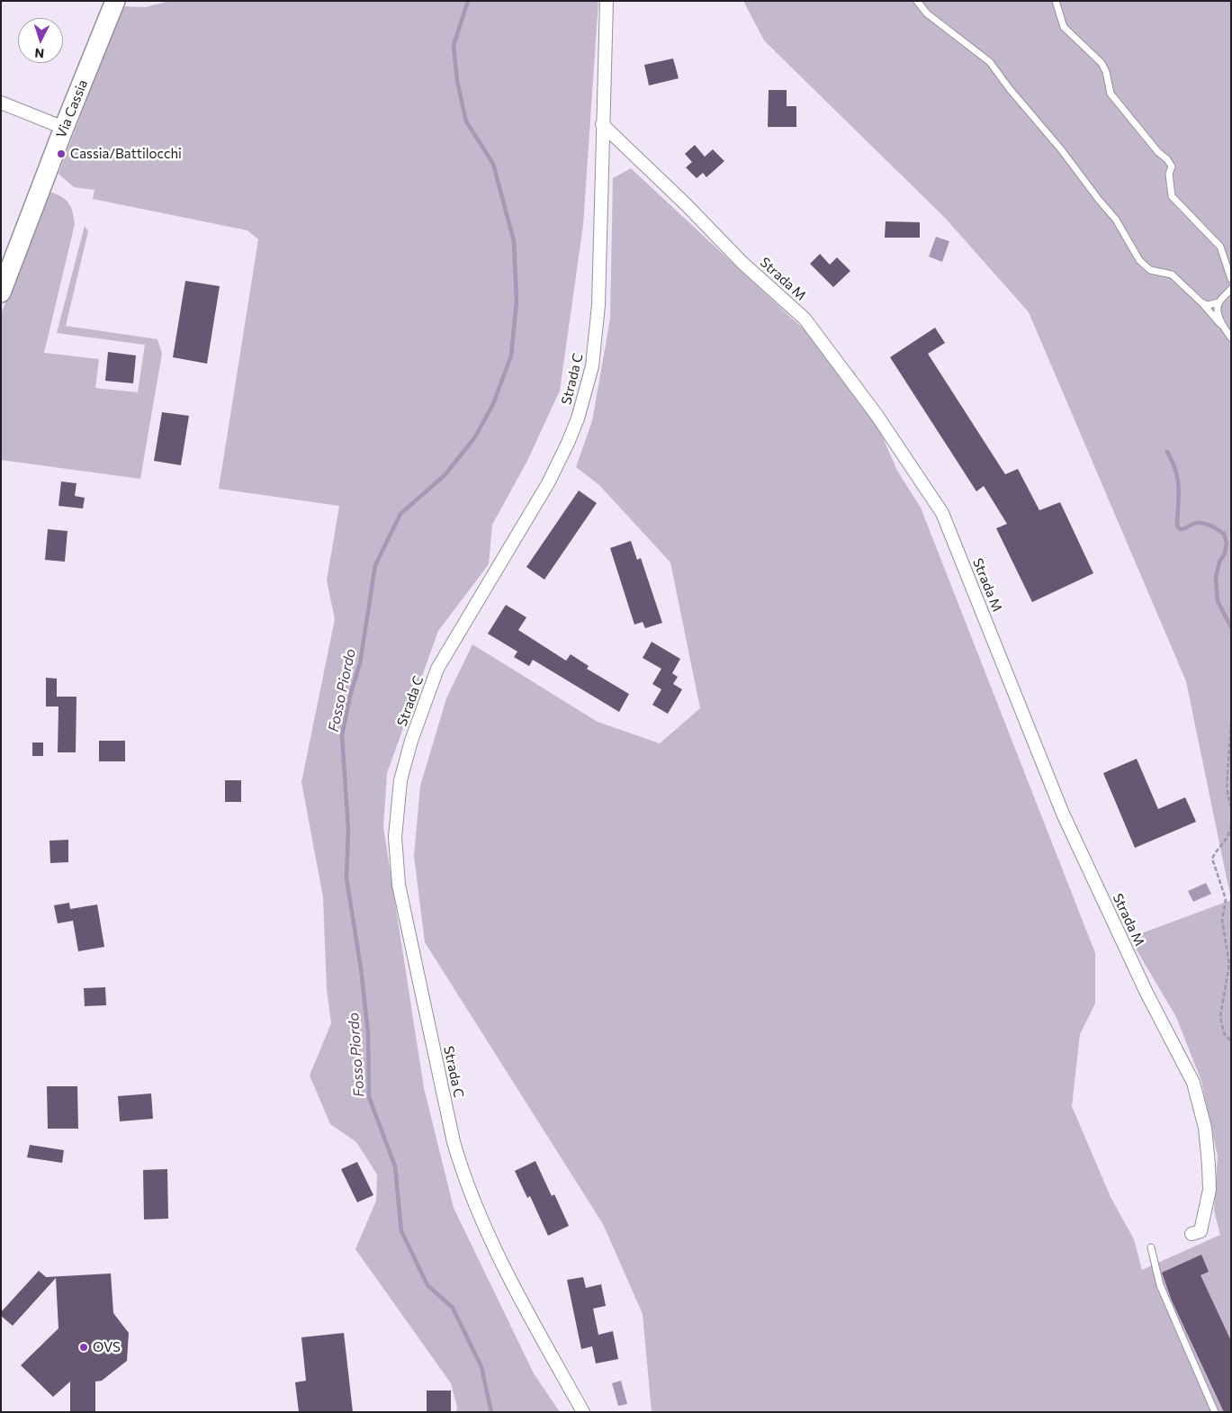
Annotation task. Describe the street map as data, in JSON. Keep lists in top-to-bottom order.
{
  "streets": {
    "main road": ["Via Cassia"],
    "street": ["Strada M", "Strada C"]
  },
  "crossings": [
    ["Strada M", "Strada C"]
  ],
  "water": ["Fosso Piordo"],
  "places": ["Cassia/Battilocchi", "OVS"],
  "north": "bottom"
}
